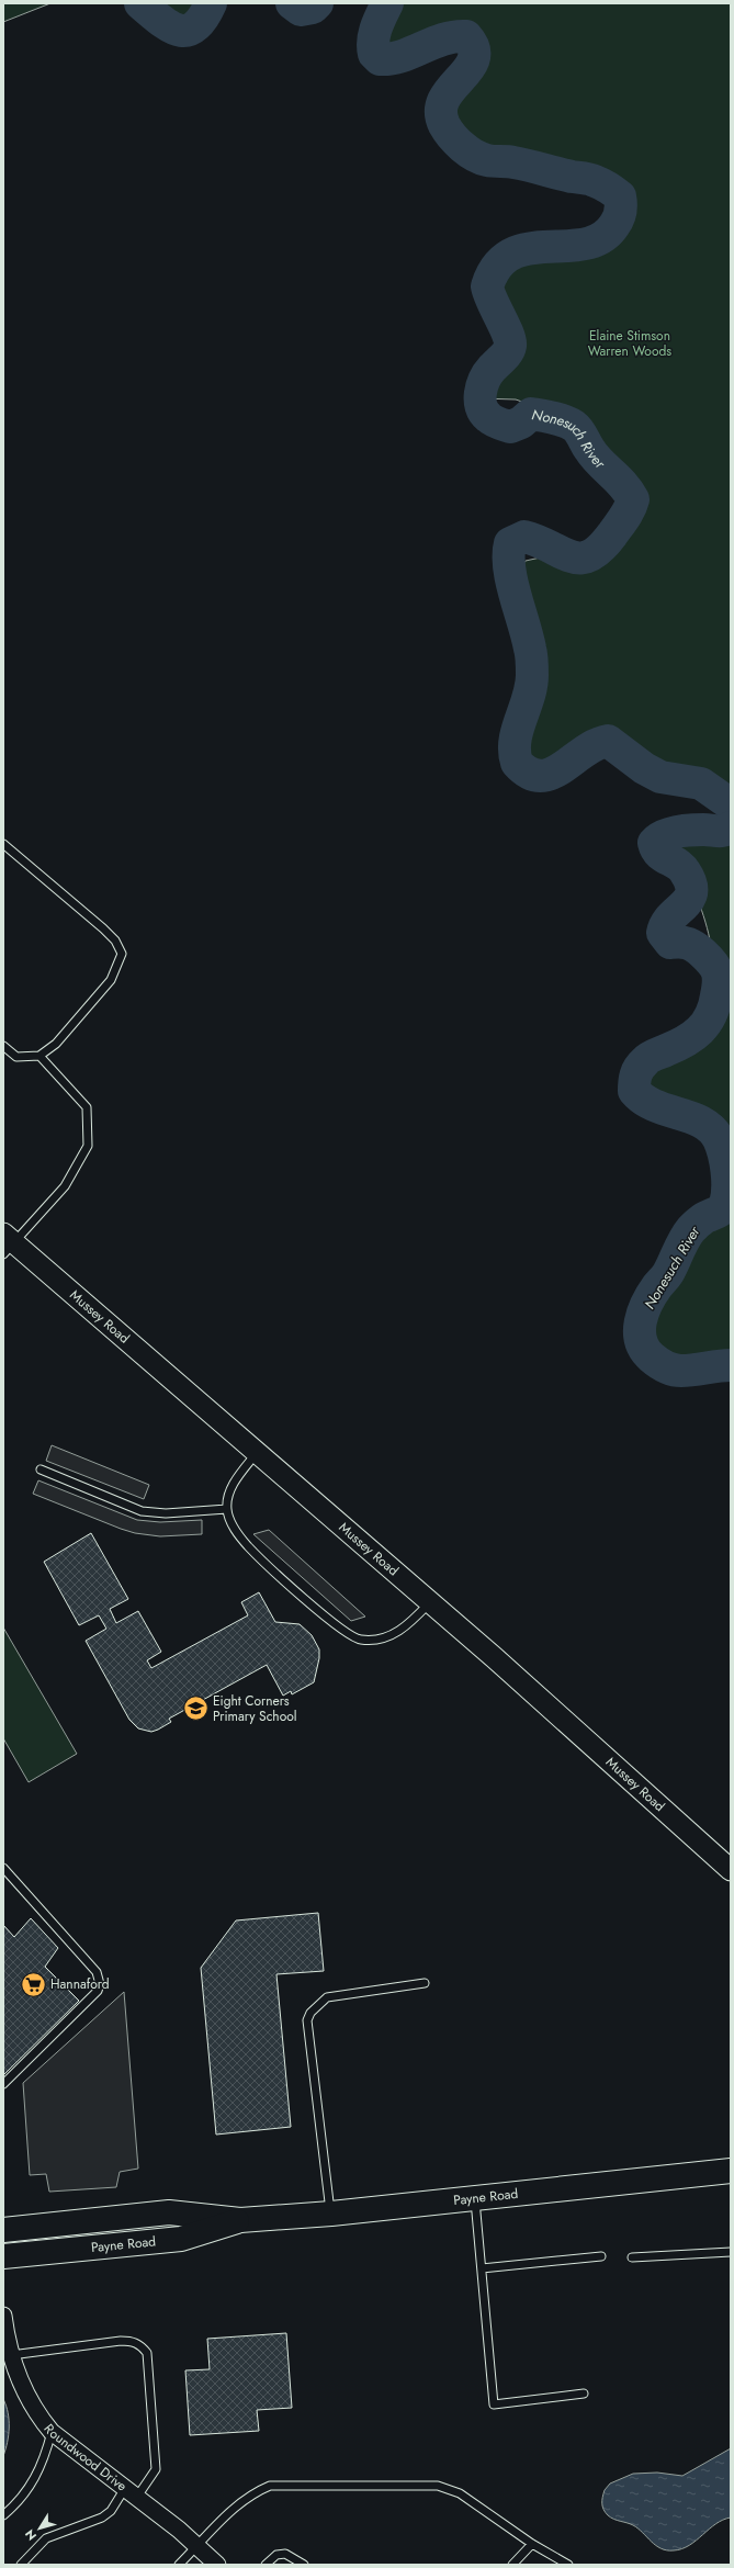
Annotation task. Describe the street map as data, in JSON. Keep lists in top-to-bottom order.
{
  "streets": {
    "main road": ["Payne Road"],
    "street": ["Mussey Road", "Roundwood Drive"]
  },
  "water": ["Nonesuch River"],
  "parks": ["Elaine Stimson Warren Woods"],
  "places": {
    "school or university": ["Eight Corners Primary School"],
    "supermarket": ["Hannaford"]
  },
  "north": "bottom left"
}
